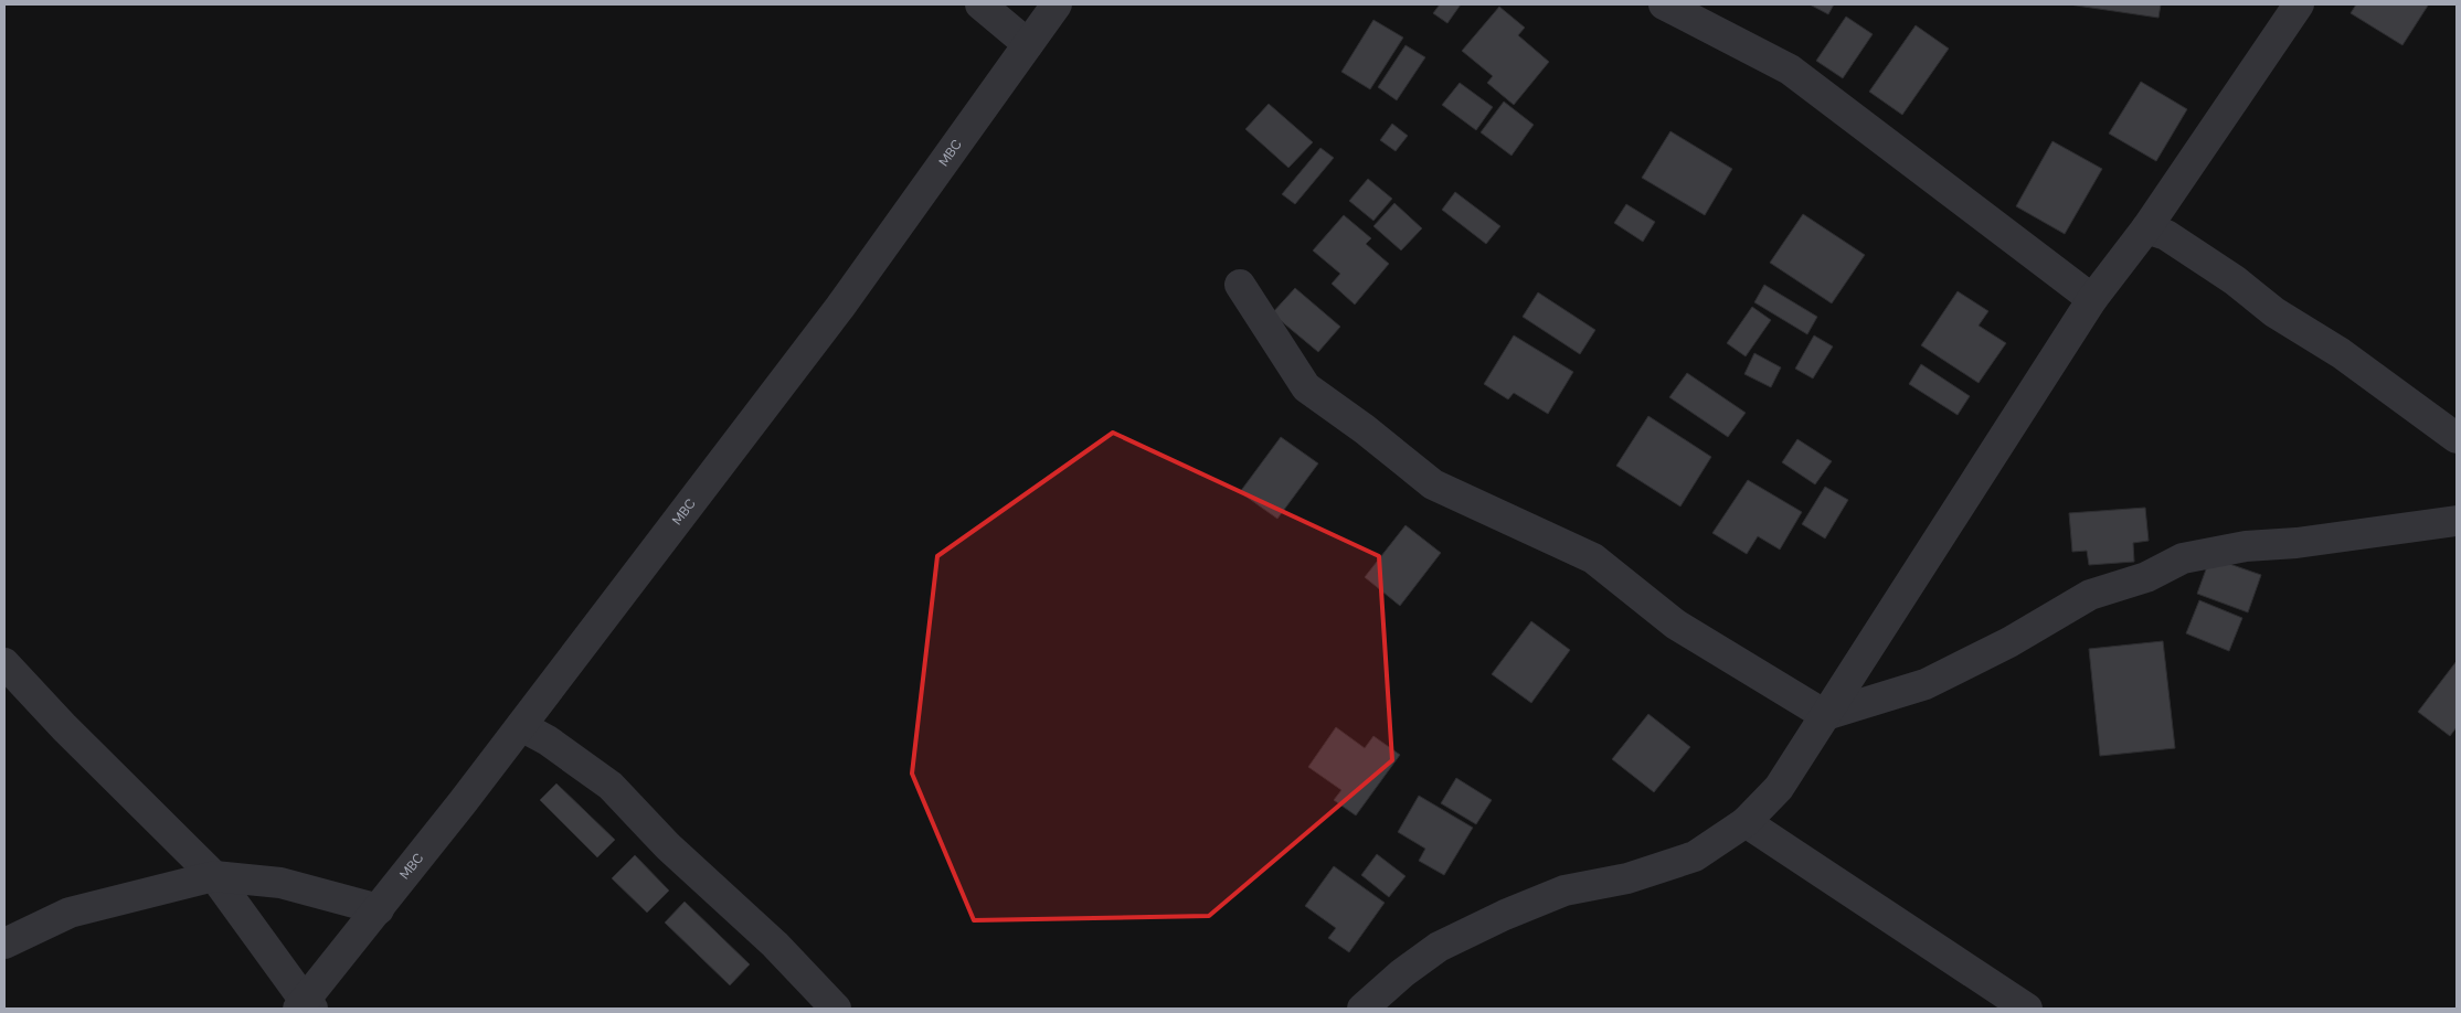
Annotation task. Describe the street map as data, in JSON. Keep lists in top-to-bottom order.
{
  "streets": {
    "street": ["MBC"]
  }
}
